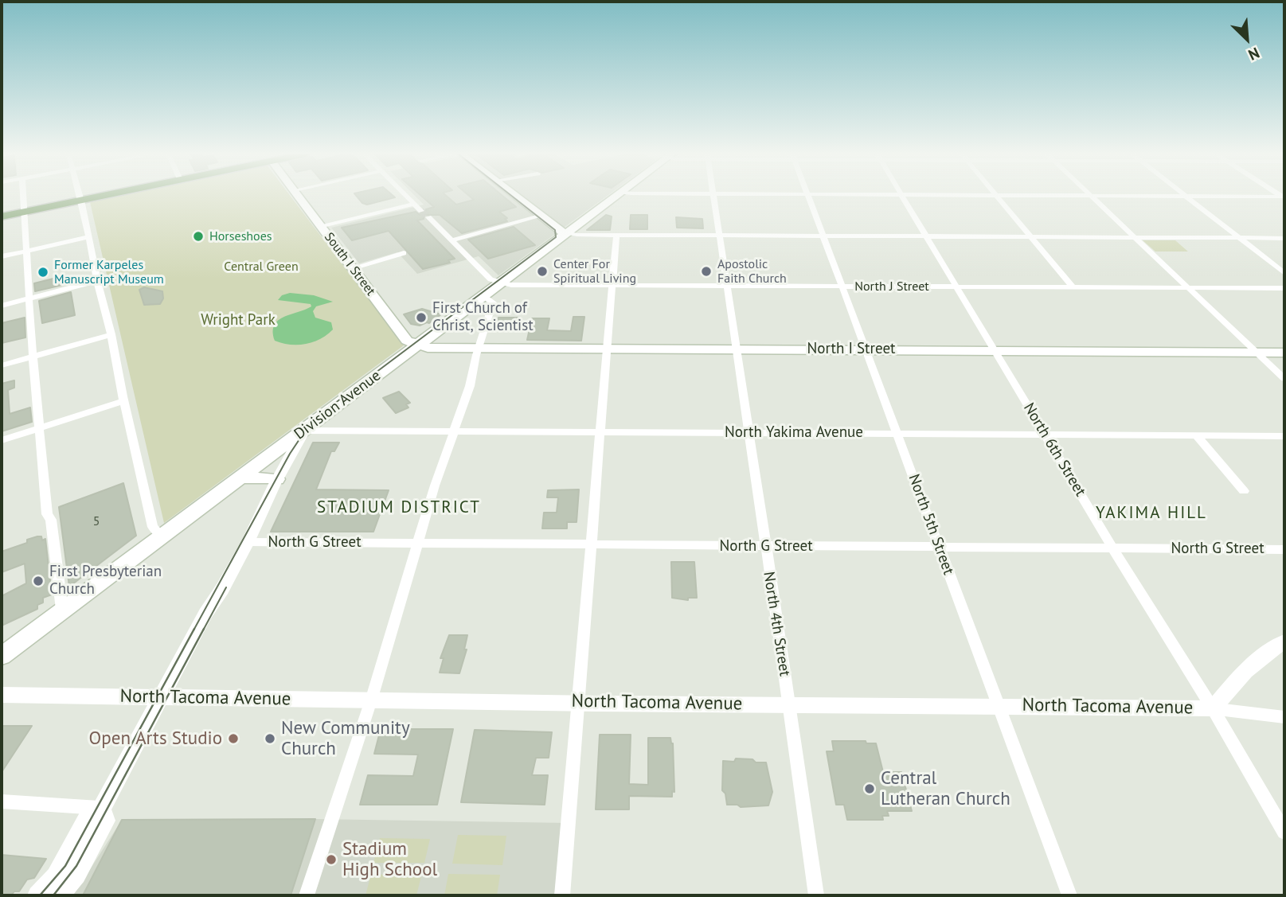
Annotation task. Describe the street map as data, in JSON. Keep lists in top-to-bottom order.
{
  "streets": {
    "main road": ["South I Street", "North I Street", "Division Avenue"],
    "street": [
      "North J Street",
      "North Yakima Avenue",
      "North 6th Street",
      "North 5th Street",
      "North G Street",
      "North 4th Street",
      "North Tacoma Avenue"
    ]
  },
  "crossings": [
    ["South I Street", "North I Street"],
    ["South I Street", "Division Avenue"],
    ["North J Street", "Division Avenue"],
    ["North J Street", "North 6th Street"],
    ["North J Street", "North 5th Street"],
    ["North J Street", "North 4th Street"],
    ["North I Street", "Division Avenue"],
    ["North I Street", "North 6th Street"],
    ["North I Street", "North 5th Street"],
    ["North I Street", "North 4th Street"],
    ["Division Avenue", "North Yakima Avenue"],
    ["North Yakima Avenue", "North 6th Street"],
    ["North Yakima Avenue", "North 5th Street"],
    ["North Yakima Avenue", "North 4th Street"],
    ["North 6th Street", "North G Street"],
    ["North 6th Street", "North Tacoma Avenue"],
    ["North 5th Street", "North G Street"],
    ["North 5th Street", "North Tacoma Avenue"],
    ["North G Street", "North 4th Street"],
    ["North 4th Street", "North Tacoma Avenue"]
  ],
  "districts": ["STADIUM DISTRICT", "YAKIMA HILL"],
  "parks": ["Central Green", "Wright Park"],
  "places": [
    "Horseshoes",
    "Center For Spiritual Living",
    "Apostolic Faith Church",
    "Former Karpeles Manuscript Museum",
    "First Church of Christ, Scientist",
    "First Presbyterian Church",
    "Open Arts Studio",
    "New Community Church",
    "Central Lutheran Church",
    "Stadium High School"
  ],
  "house_numbers": ["5"],
  "north": "bottom right"
}
